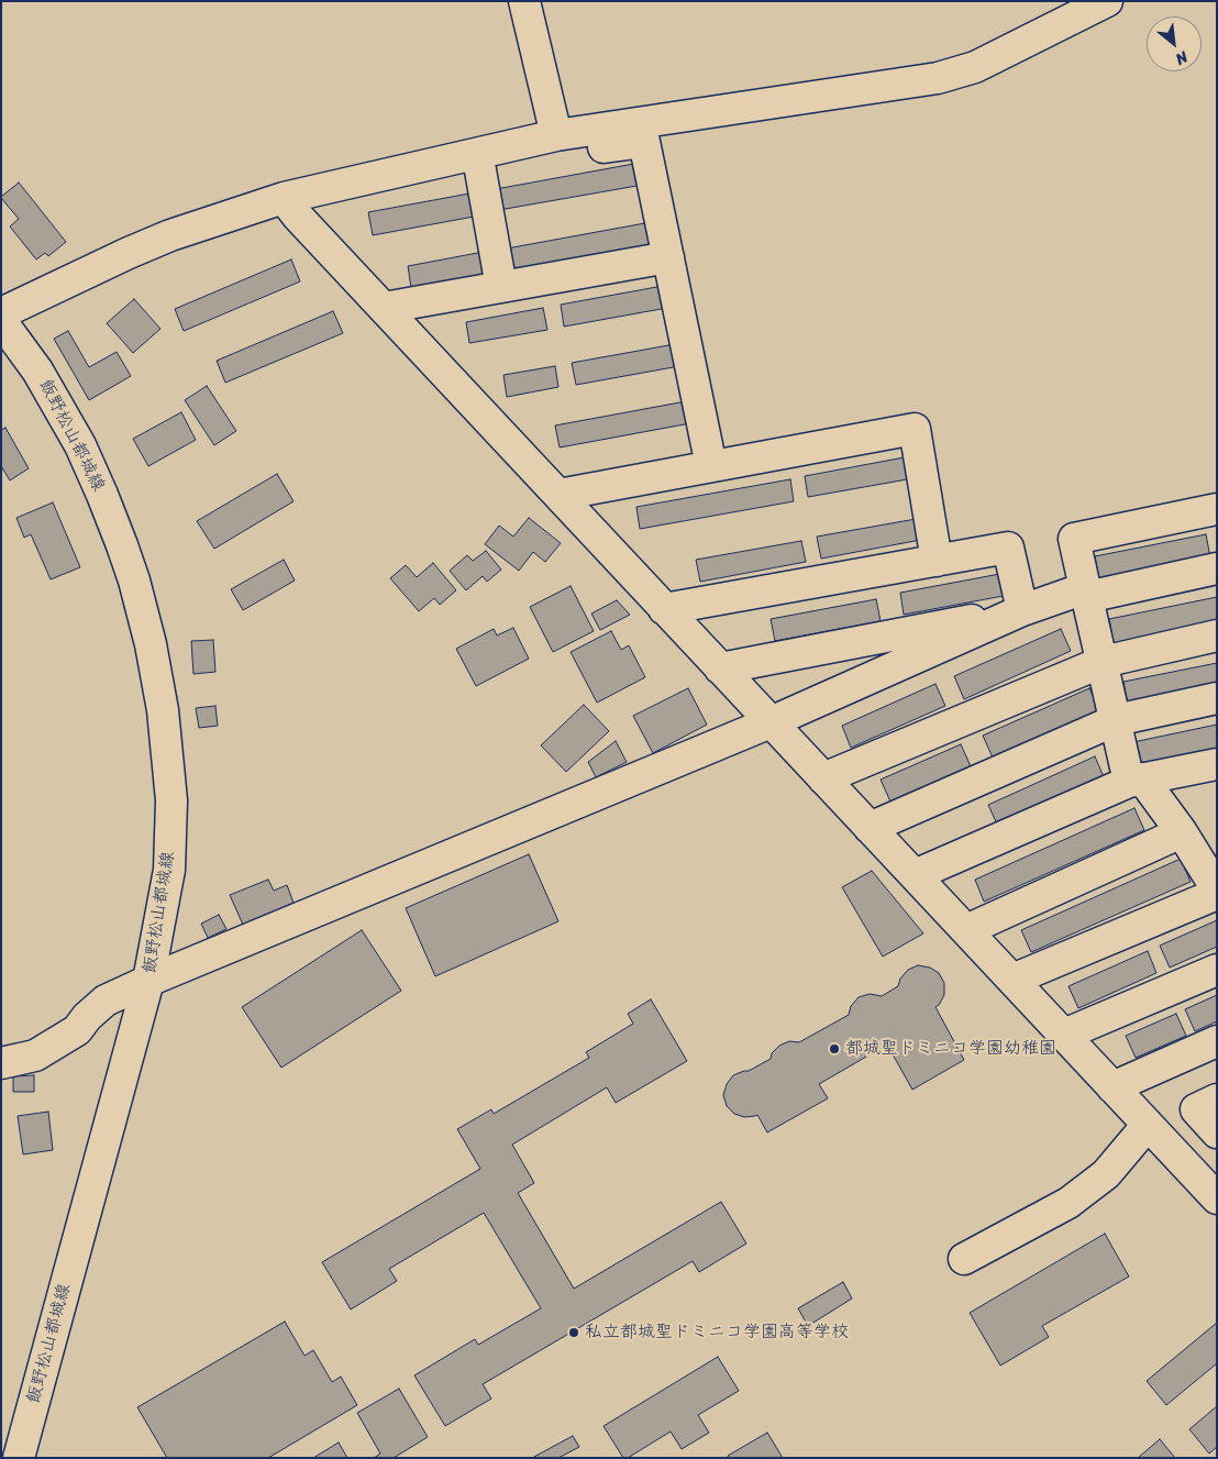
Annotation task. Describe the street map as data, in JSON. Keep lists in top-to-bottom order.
{
  "streets": {
    "street": ["飯野松山都城線"]
  },
  "places": ["都城聖ドミニコ学園幼稚園", "私立都城聖ドミニコ学園高等学校"],
  "north": "bottom right"
}
